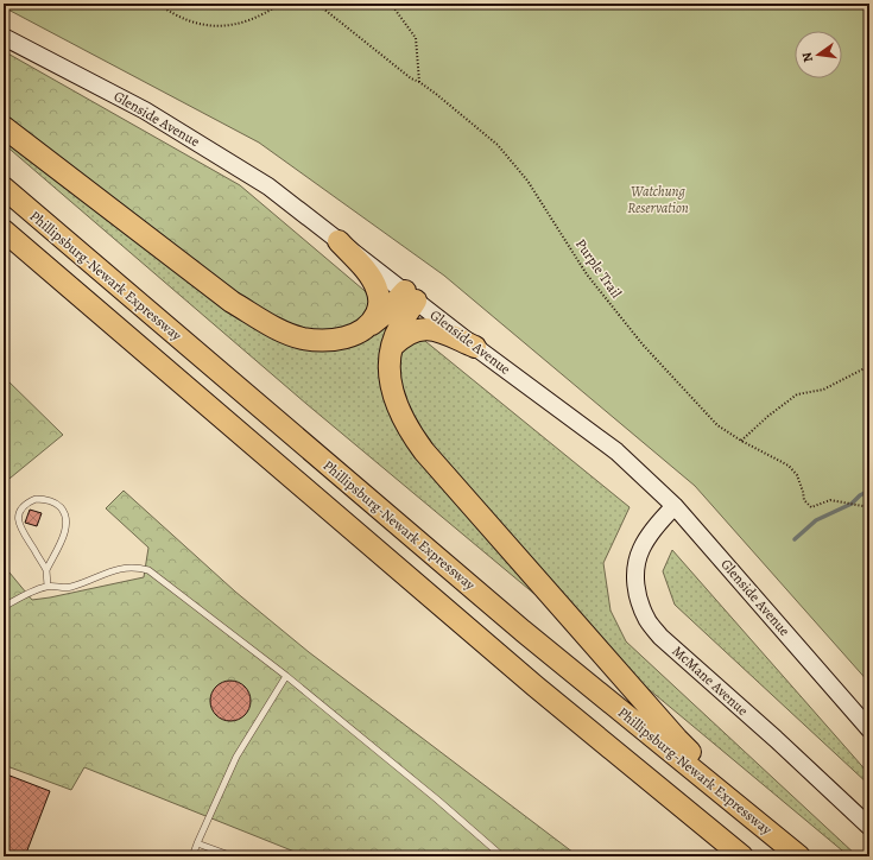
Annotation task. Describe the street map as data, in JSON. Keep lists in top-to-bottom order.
{
  "streets": {
    "highway": ["Phillipsburg-Newark Expressway"],
    "main road": ["Glenside Avenue", "McMane Avenue"],
    "path": ["Purple Trail"]
  },
  "crossings": [
    ["Glenside Avenue", "McMane Avenue"]
  ],
  "parks": ["Watchung Reservation"],
  "north": "left"
}
